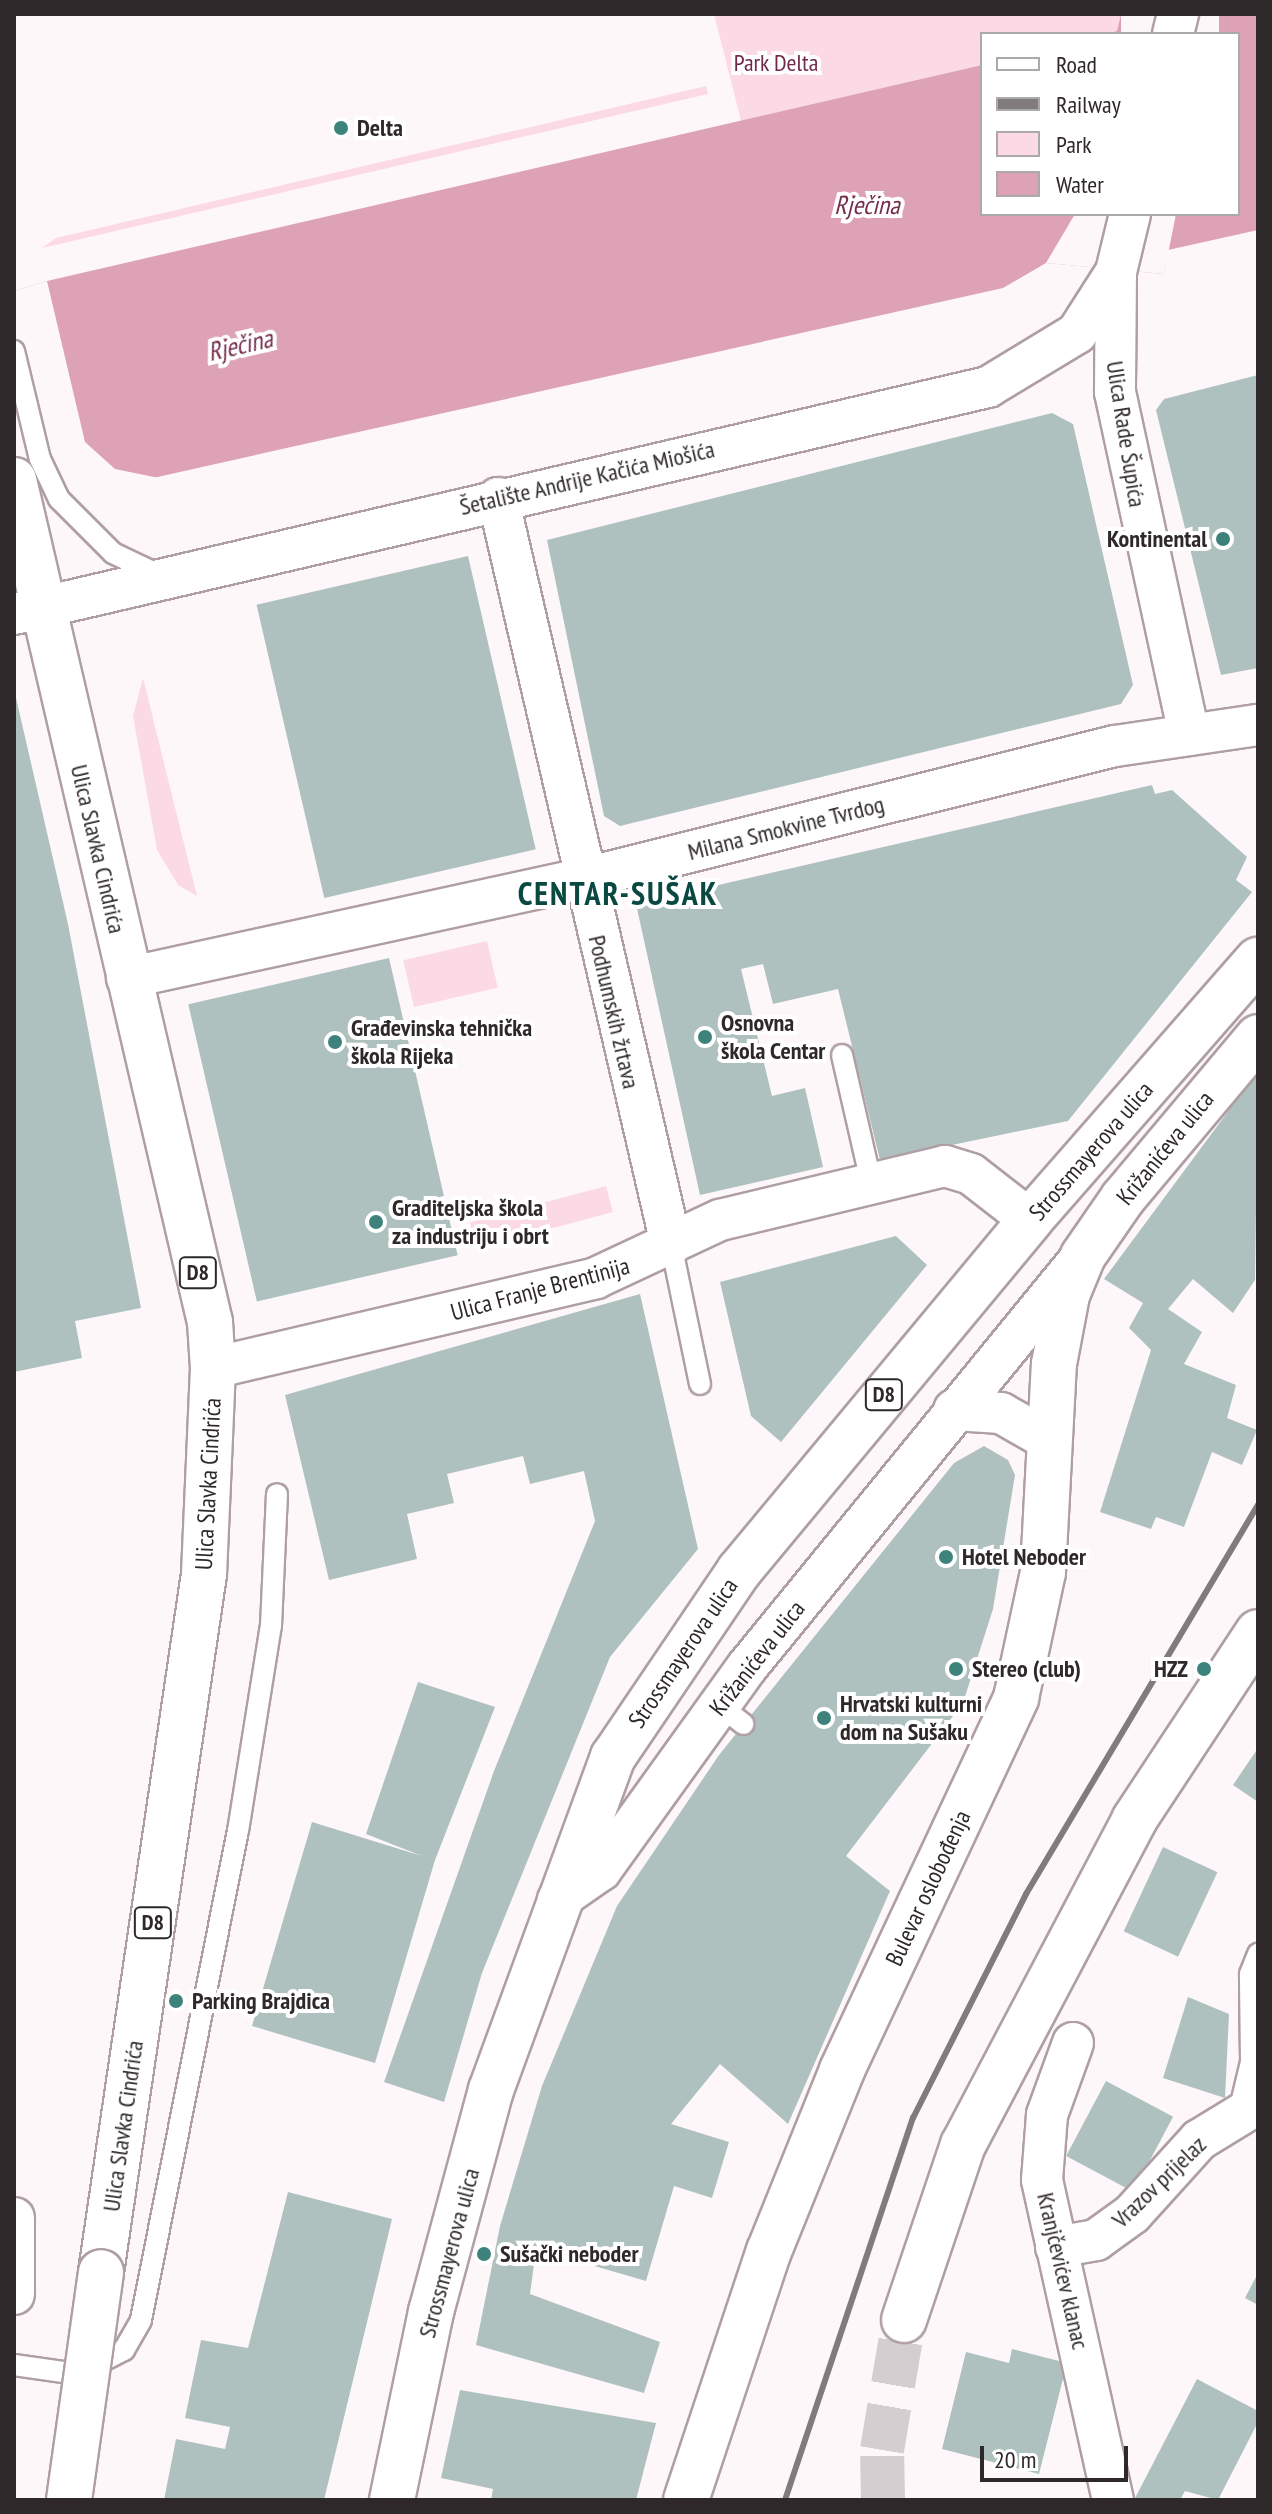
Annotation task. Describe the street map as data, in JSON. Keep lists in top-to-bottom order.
{
  "streets": {
    "main road": [
      "Ulica Slavka Cindrića",
      "Križanićeva ulica",
      "Strossmayerova ulica",
      "D8",
      "Bulevar oslobođenja"
    ],
    "street": [
      "Ulica Rade Šupića",
      "Šetalište Andrije Kačića Miošića",
      "Milana Smokvine Tvrdog",
      "Podhumskih žrtava",
      "Ulica Franje Brentinija",
      "Vrazov prijelaz",
      "Kranjčevićev klanac"
    ]
  },
  "crossings": [
    ["Ulica Rade Šupića", "Šetalište Andrije Kačića Miošića"],
    ["Ulica Rade Šupića", "Milana Smokvine Tvrdog"],
    ["Šetalište Andrije Kačića Miošića", "Ulica Slavka Cindrića"],
    ["Šetalište Andrije Kačića Miošića", "Podhumskih žrtava"],
    ["Milana Smokvine Tvrdog", "Ulica Slavka Cindrića"],
    ["Milana Smokvine Tvrdog", "Podhumskih žrtava"],
    ["Ulica Slavka Cindrića", "Ulica Franje Brentinija"],
    ["Podhumskih žrtava", "Ulica Franje Brentinija"],
    ["Križanićeva ulica", "Strossmayerova ulica"],
    ["Križanićeva ulica", "Bulevar oslobođenja"],
    ["Strossmayerova ulica", "Ulica Franje Brentinija"],
    ["Vrazov prijelaz", "Kranjčevićev klanac"]
  ],
  "districts": ["CENTAR-SUŠAK"],
  "water": ["Rječina"],
  "parks": ["Park Delta"],
  "places": [
    "Delta",
    "Kontinental",
    "Osnovna škola Centar",
    "Građevinska tehnička škola Rijeka",
    "Graditeljska škola za industriju i obrt",
    "Hotel Neboder",
    "Stereo (club)",
    "HZZ",
    "Hrvatski kulturni dom na Sušaku",
    "Parking Brajdica",
    "Sušački neboder"
  ],
  "legend": [
    "Road",
    "Railway",
    "Park",
    "Water"
  ],
  "scale_bar": "20 m"
}
